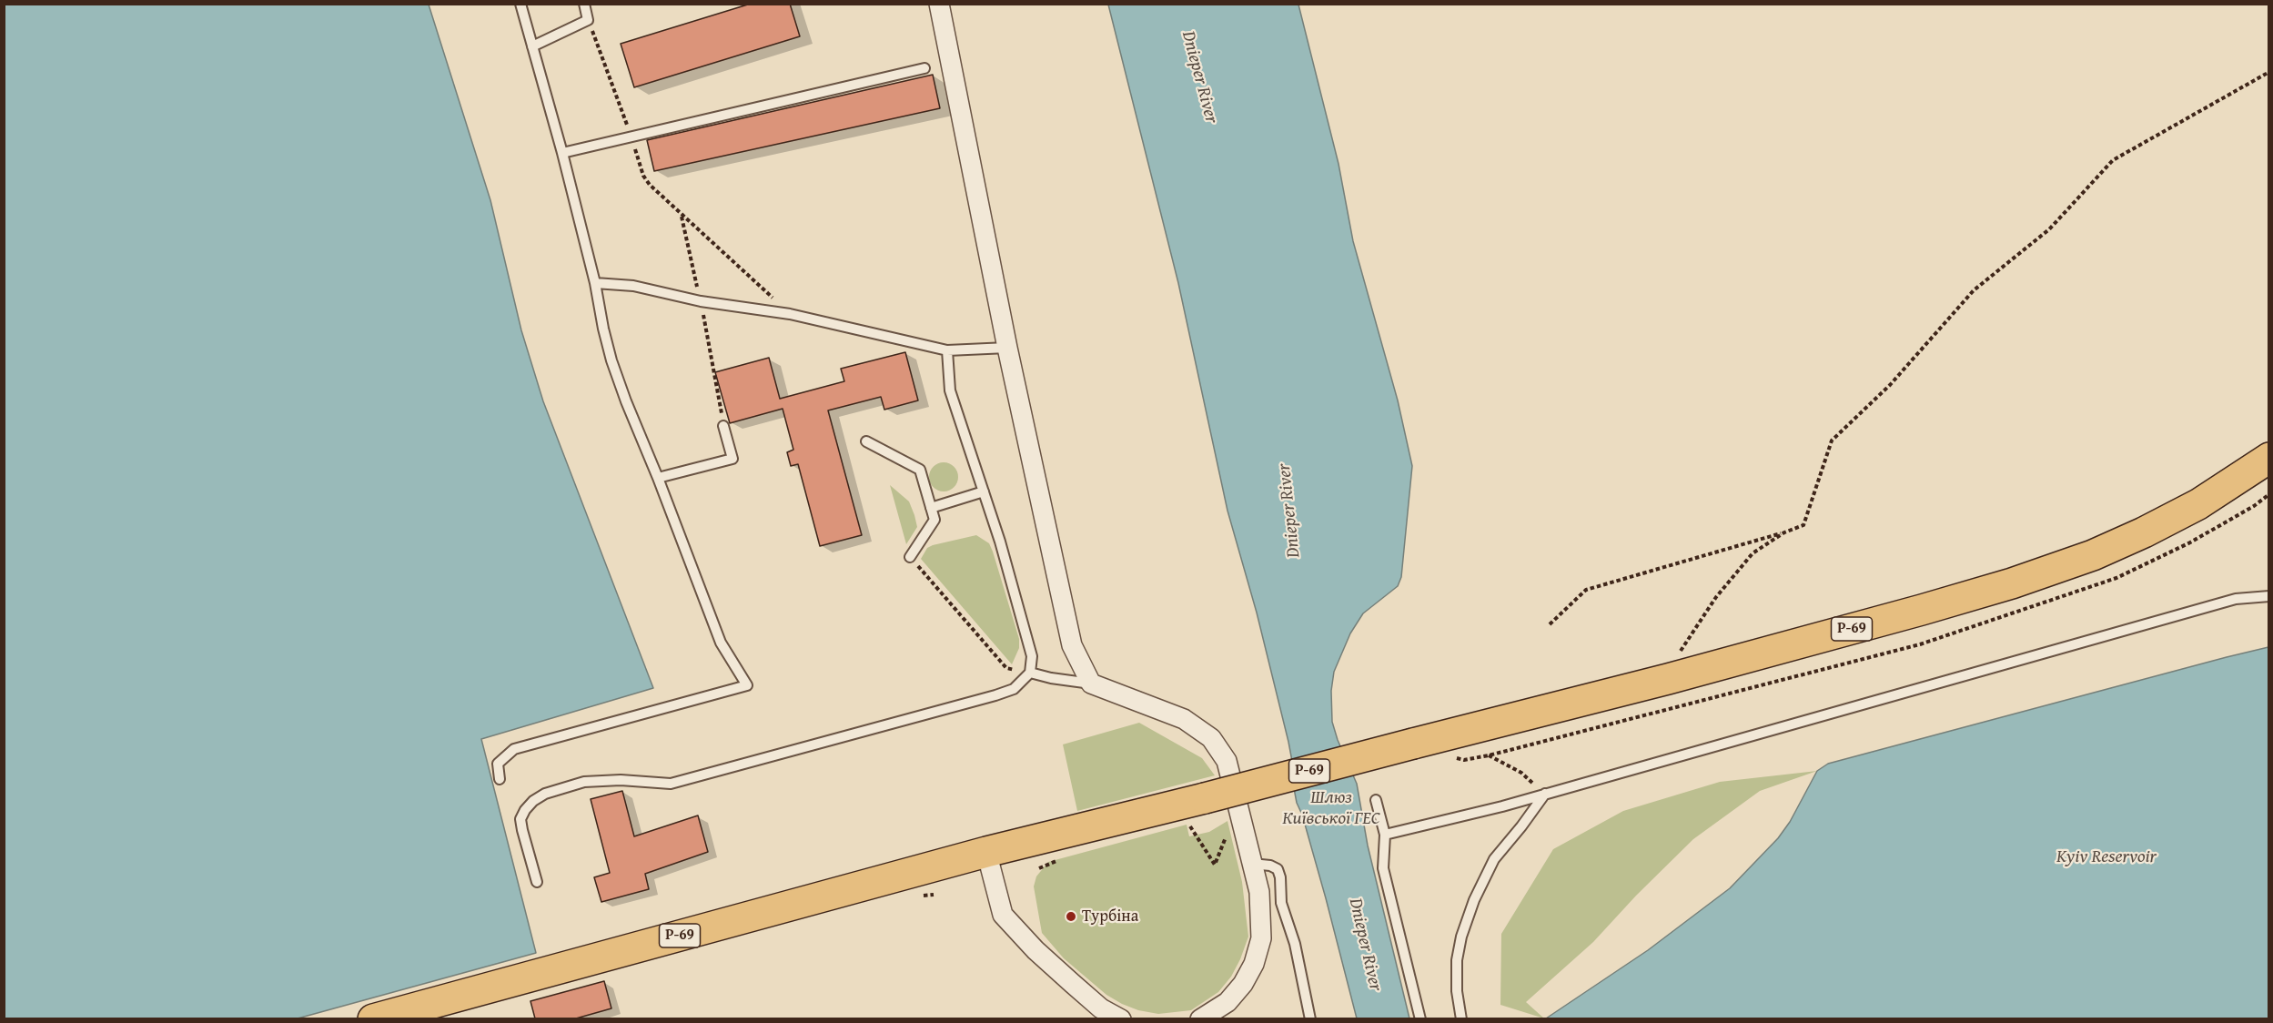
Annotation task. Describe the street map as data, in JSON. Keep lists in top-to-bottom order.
{
  "streets": {
    "main road": ["Р-69"]
  },
  "water": ["Dnieper River", "Шлюз Київської ГЕС", "Kyiv Reservoir"],
  "places": ["Турбіна"]
}
